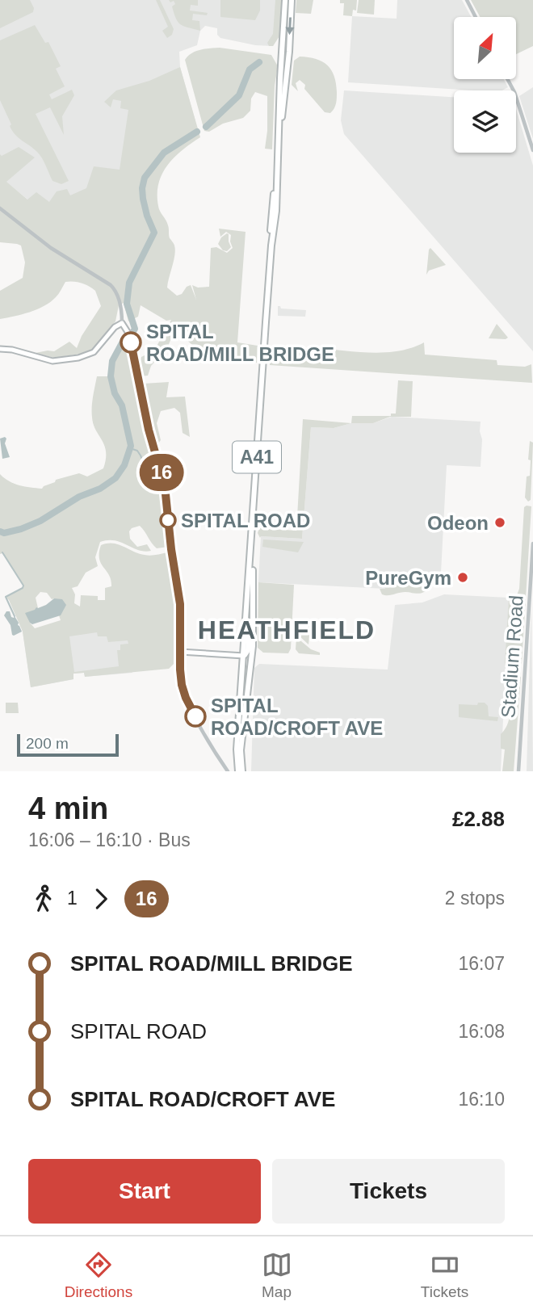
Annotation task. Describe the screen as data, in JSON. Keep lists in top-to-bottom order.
{
  "streets": {
    "highway": ["A41"],
    "street": ["Stadium Road"]
  },
  "districts": ["HEATHFIELD"],
  "places": [
    "SPITAL ROAD/MILL BRIDGE",
    "SPITAL ROAD",
    "Odeon",
    "PureGym",
    "SPITAL ROAD/CROFT AVE"
  ],
  "lines": ["bus line 16"],
  "scale_bar": "200 m",
  "north": "top right",
  "page": {
    "on_map": "16",
    "scale": "200 m",
    "heading": ["4 min", "16:06 – 16:10 · Bus", "£2.88"],
    "legs": ["1", "16", "2 stops"],
    "list": [
      {
        "name": "SPITAL ROAD/MILL BRIDGE",
        "value": "16:07"
      },
      {
        "name": "SPITAL ROAD",
        "value": "16:08"
      },
      {
        "name": "SPITAL ROAD/CROFT AVE",
        "value": "16:10"
      }
    ],
    "buttons": ["Start", "Tickets"],
    "tabs": ["Directions", "Map", "Tickets"]
  }
}
